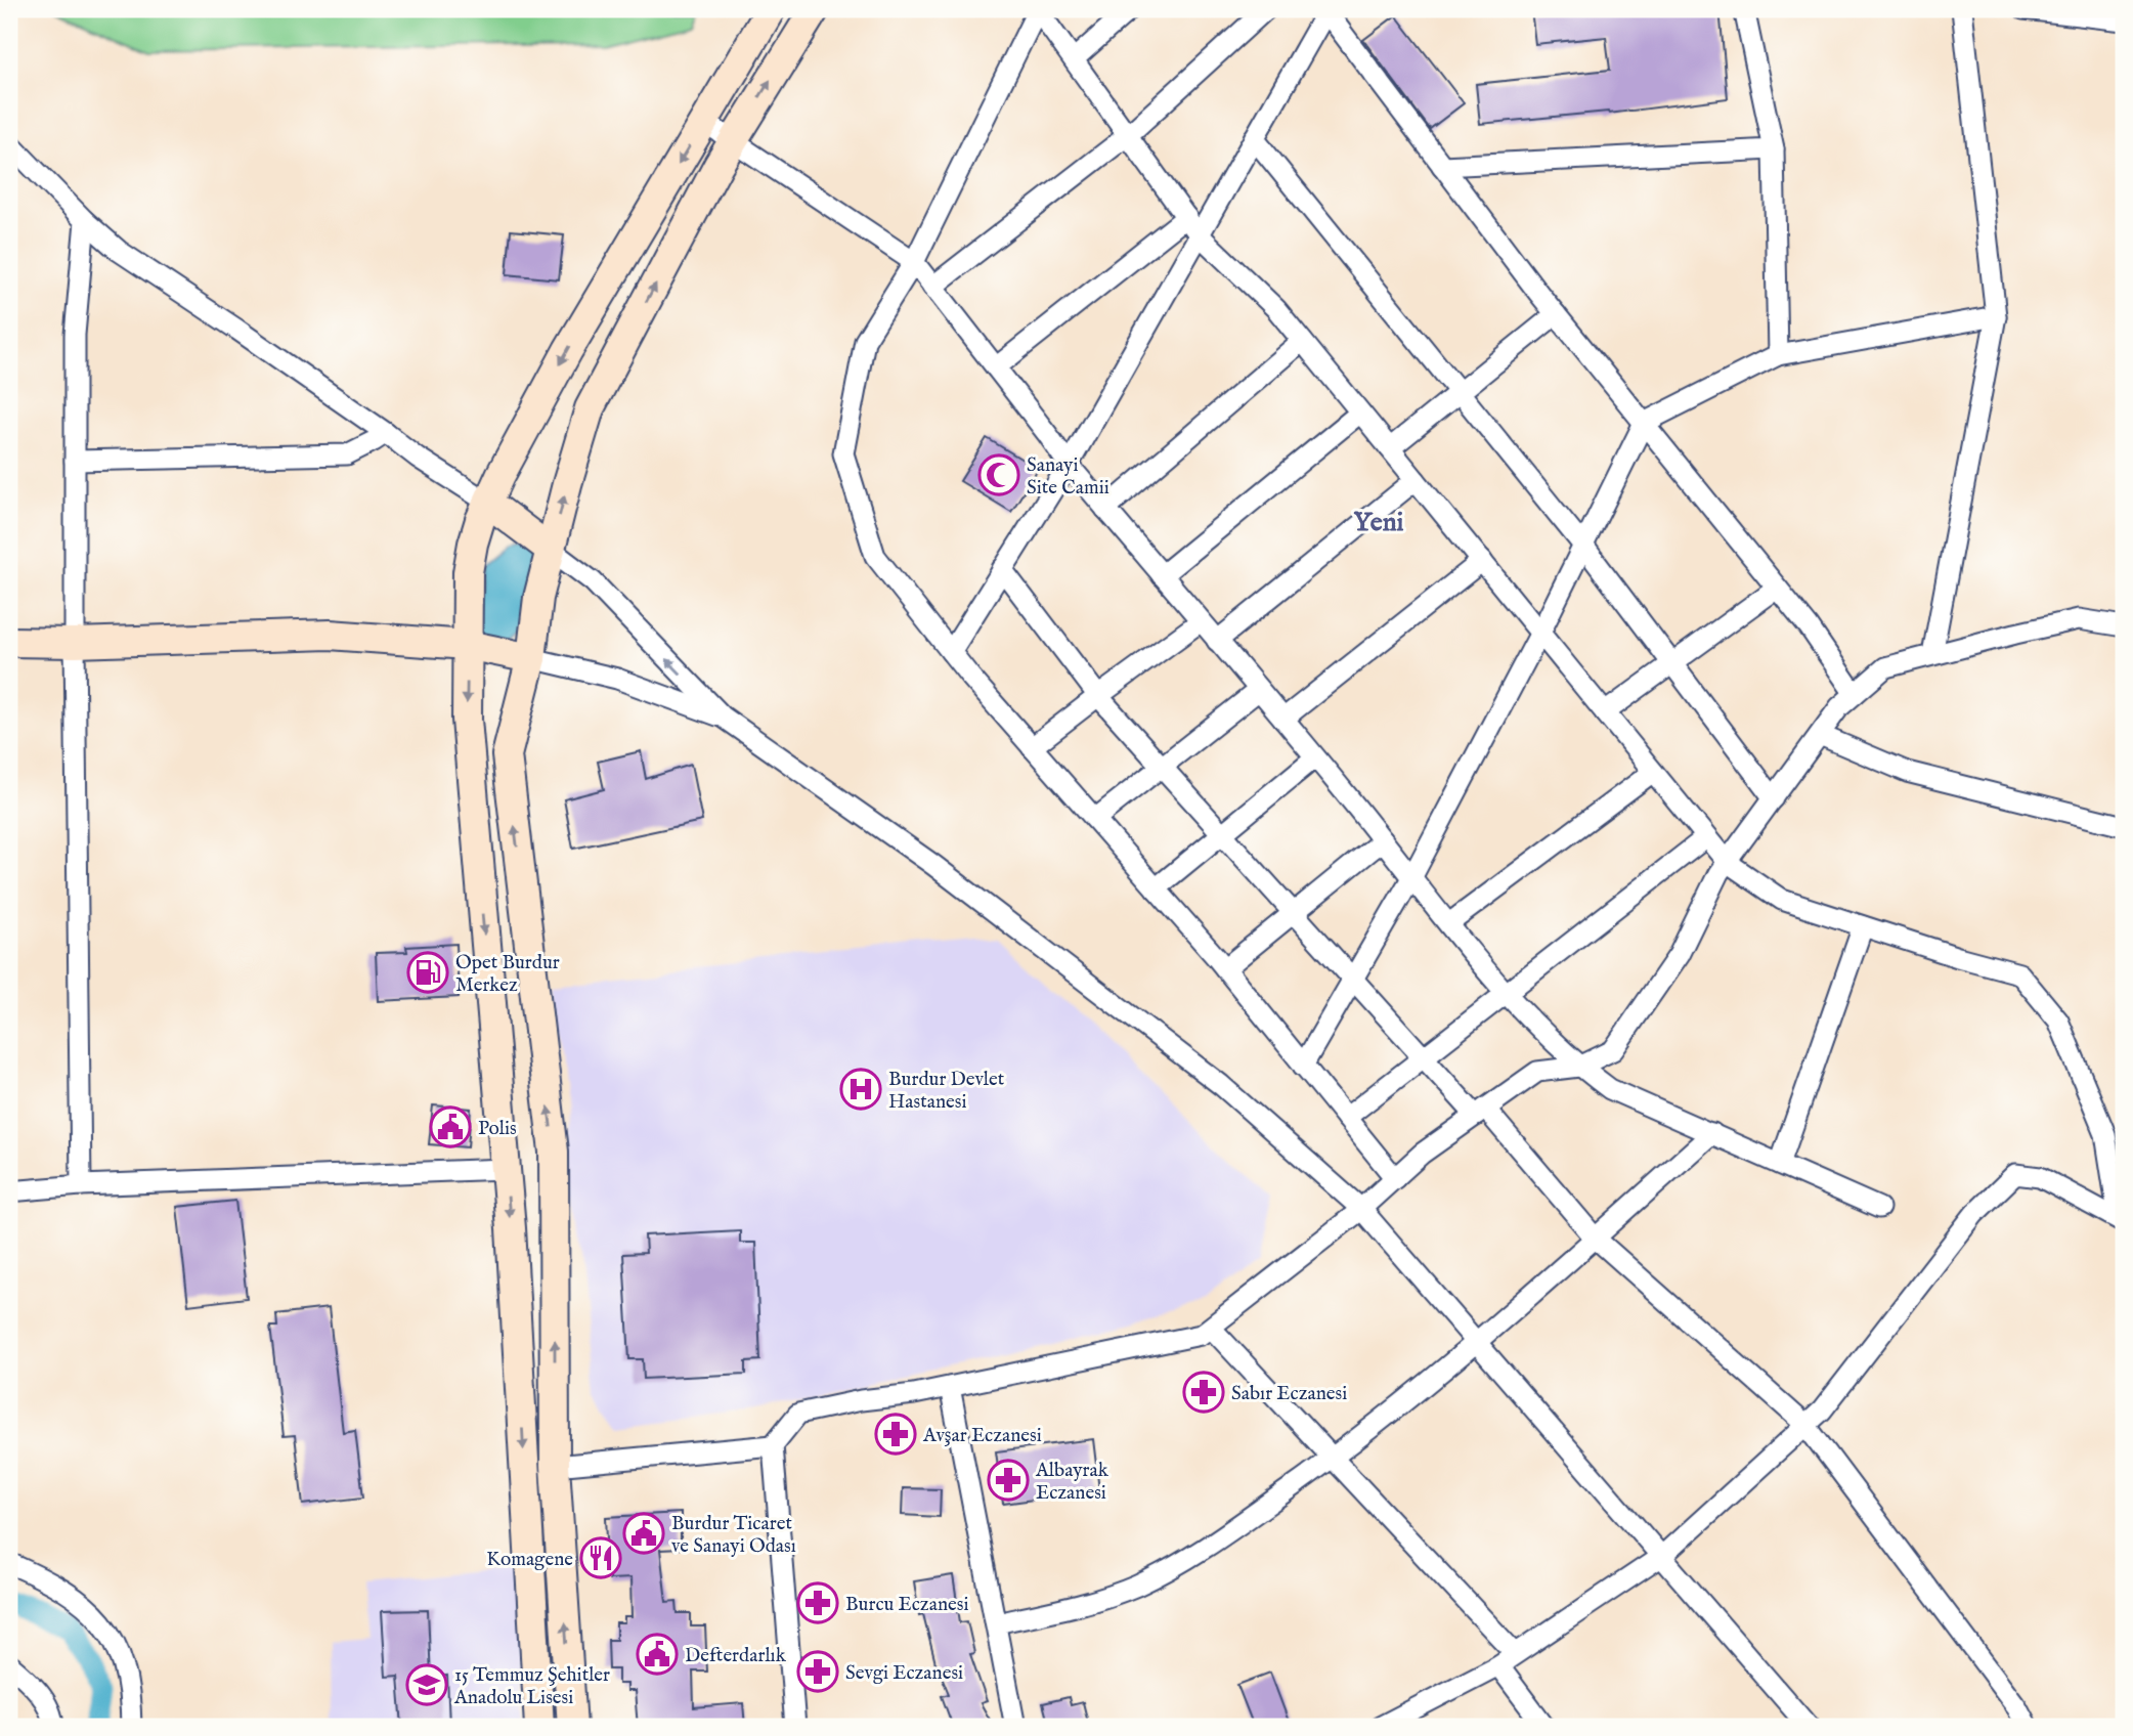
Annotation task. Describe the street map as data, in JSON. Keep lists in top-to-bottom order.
{
  "districts": ["Yeni"],
  "places": {
    "mosque": ["Sanayi Site Camii"],
    "fuel station": ["Opet Burdur Merkez"],
    "hospital": ["Burdur Devlet Hastanesi"],
    "public building": ["Polis", "Burdur Ticaret ve Sanayi Odası", "Defterdarlık"],
    "pharmacy": [
      "Sabır Eczanesi",
      "Avşar Eczanesi",
      "Albayrak Eczanesi",
      "Burcu Eczanesi",
      "Sevgi Eczanesi"
    ],
    "restaurant": ["Komagene"],
    "school or university": ["15 Temmuz Şehitler Anadolu Lisesi"]
  }
}
